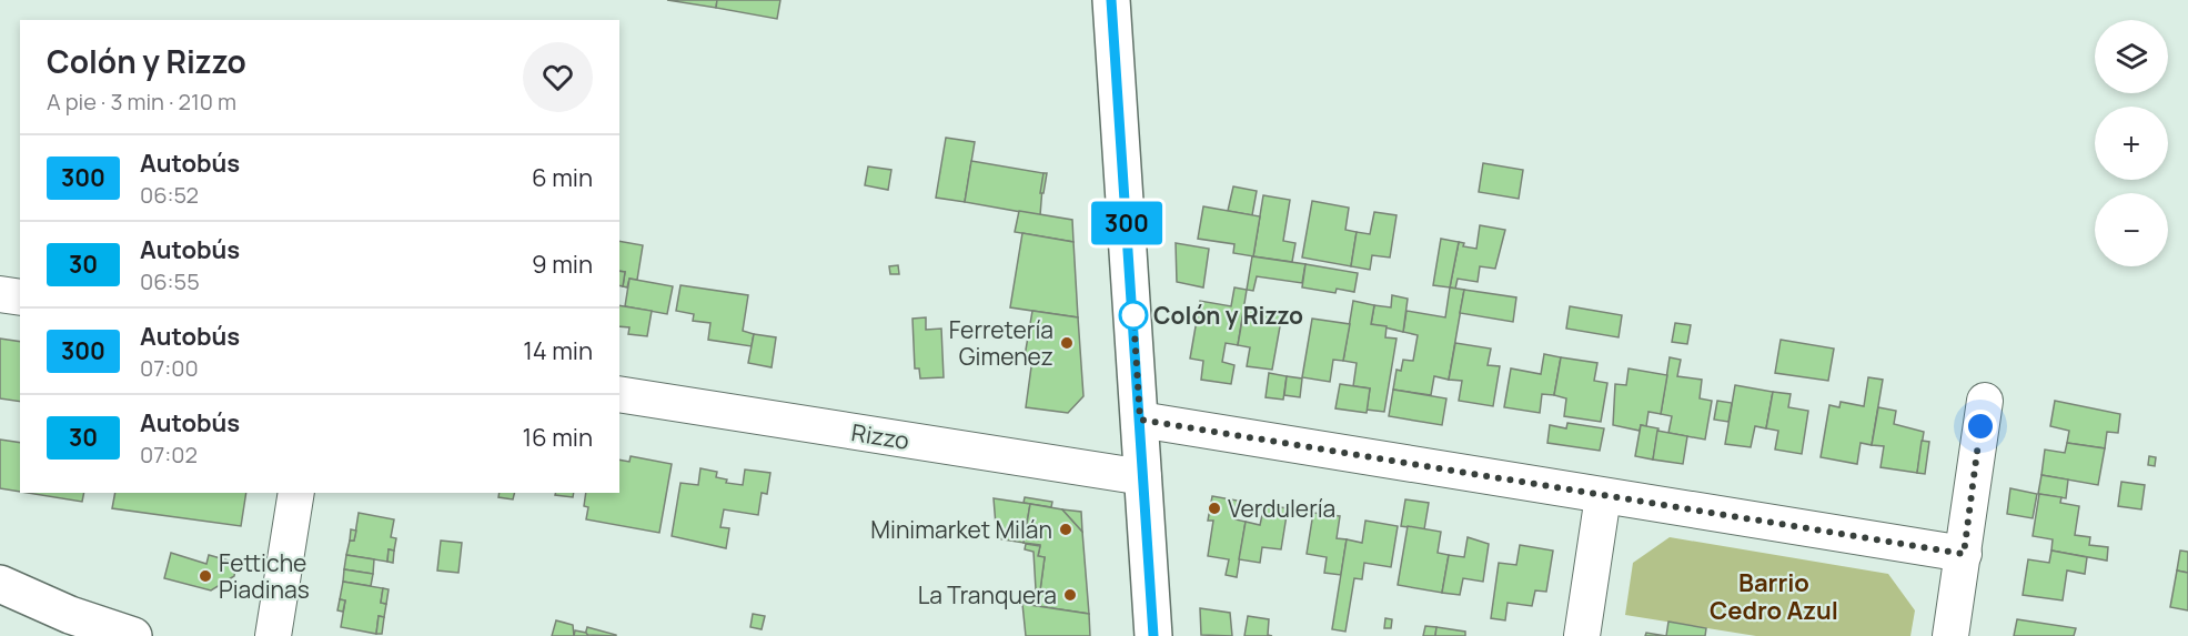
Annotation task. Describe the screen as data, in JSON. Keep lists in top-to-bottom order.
{
  "streets": {
    "street": ["Rizzo"]
  },
  "districts": ["Barrio Cedro Azul"],
  "places": [
    "Colón y Rizzo",
    "Ferretería Gimenez",
    "Verdulería",
    "Minimarket Milán",
    "Fettiche Piadinas",
    "La Tranquera"
  ],
  "lines": ["bus line 300"],
  "page": {
    "on_map": "300",
    "map_buttons": ["+", "−"],
    "heading": ["Colón y Rizzo", "A pie · 3 min · 210 m"],
    "list": [
      {
        "mark": "300",
        "name": "Autobús",
        "note": "06:52",
        "value": "6 min"
      },
      {
        "mark": "30",
        "name": "Autobús",
        "note": "06:55",
        "value": "9 min"
      },
      {
        "mark": "300",
        "name": "Autobús",
        "note": "07:00",
        "value": "14 min"
      },
      {
        "mark": "30",
        "name": "Autobús",
        "note": "07:02",
        "value": "16 min"
      }
    ]
  }
}
